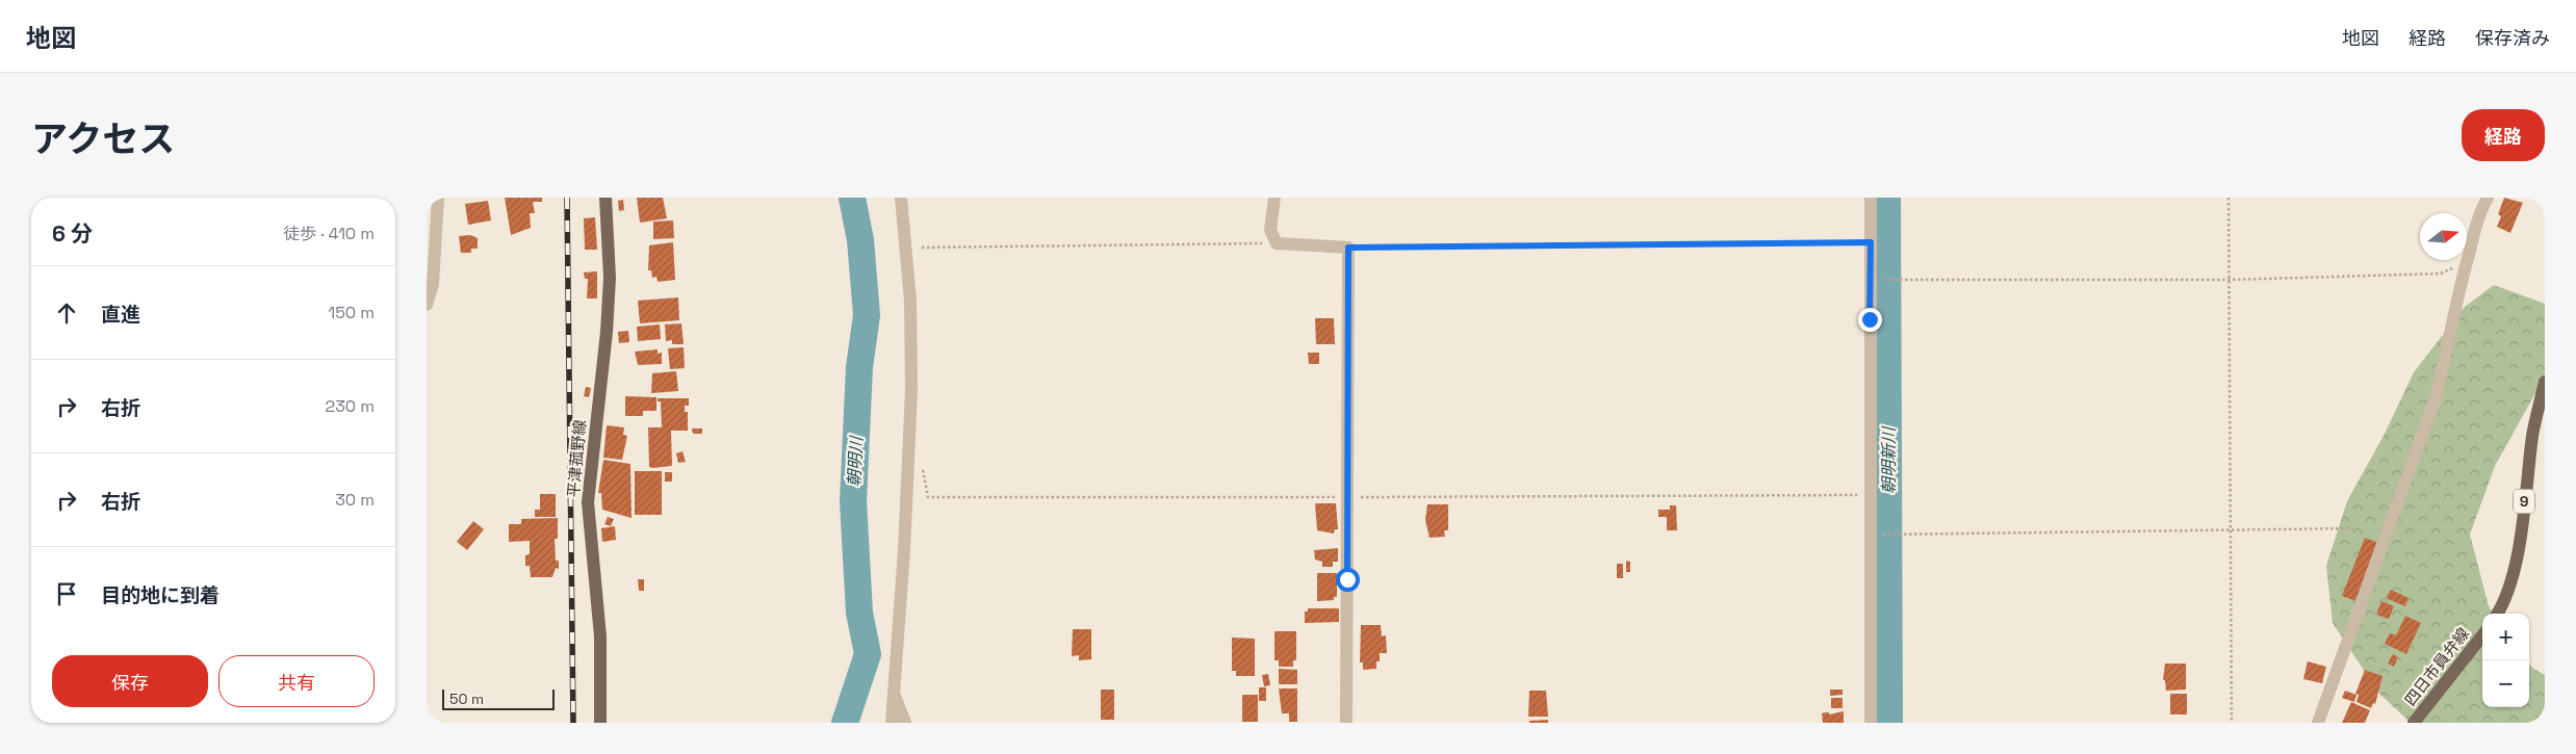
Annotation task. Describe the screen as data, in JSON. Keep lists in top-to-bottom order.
{
  "streets": {
    "main road": ["平津菰野線", "9", "四日市員弁線"]
  },
  "water": ["朝明新川", "朝明川"],
  "scale_bar": "50 m",
  "north": "right",
  "page": {
    "header": "地図",
    "nav": ["地図", "経路", "保存済み"],
    "title": "アクセス",
    "buttons": [
      "経路",
      ["保存", "共有"]
    ],
    "heading": ["6 分", "徒歩 · 410 m"],
    "list": [
      ["直進", "150 m"],
      ["右折", "230 m"],
      ["右折", "30 m"],
      "目的地に到着"
    ],
    "map_buttons": ["+", "−"],
    "scale": "50 m"
  }
}
